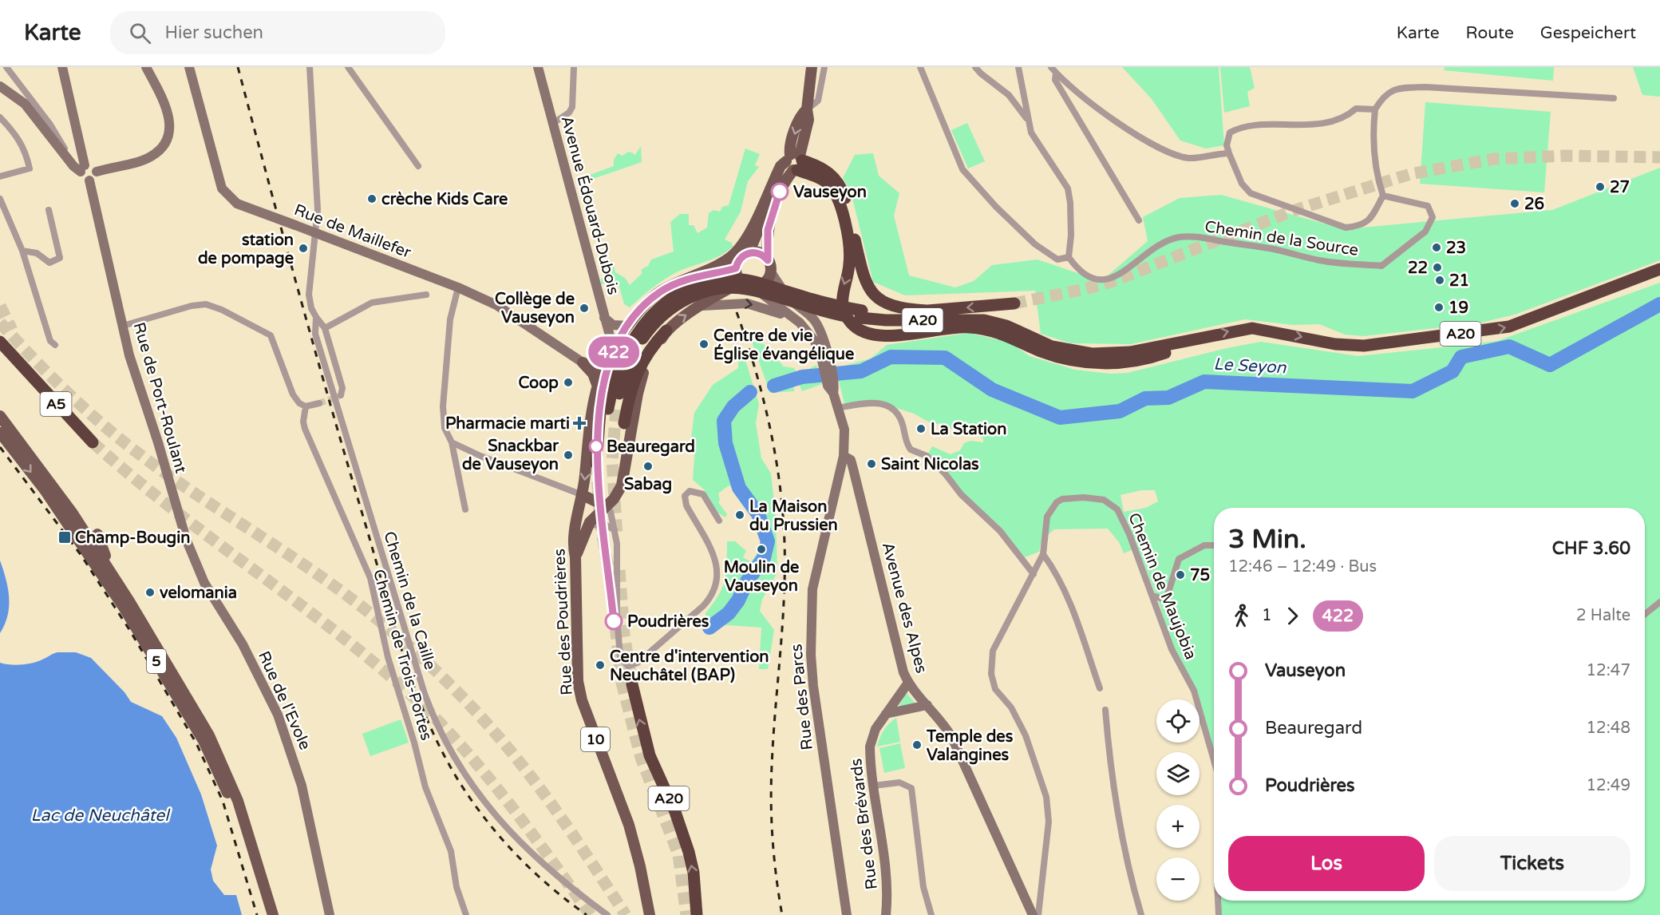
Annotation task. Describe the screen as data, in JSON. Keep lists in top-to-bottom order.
{
  "streets": {
    "highway": ["A20", "A5"],
    "main road": ["Rue des Poudrières", "5", "10"],
    "street": [
      "Avenue Édouard-Dubois",
      "Rue de Maillefer",
      "Chemin de la Source",
      "Rue de Port-Roulant",
      "Chemin de Maujobia",
      "Chemin de la Caille",
      "Avenue des Alpes",
      "Chemin de Trois-Portes",
      "Rue des Parcs",
      "Rue de l'Evole",
      "Rue des Brévards"
    ]
  },
  "crossings": [
    ["Avenue Édouard-Dubois", "Rue des Poudrières"],
    ["Avenue Édouard-Dubois", "10"],
    ["Rue de Maillefer", "Chemin de la Caille"],
    ["Rue de Port-Roulant", "Rue de l'Evole"],
    ["Avenue des Alpes", "Rue des Parcs"],
    ["Avenue des Alpes", "Rue des Brévards"],
    ["Rue des Poudrières", "10"],
    ["Rue des Parcs", "10"]
  ],
  "water": ["Le Seyon", "Lac de Neuchâtel"],
  "places": {
    "other": [
      "27",
      "Vauseyon",
      "crèche Kids Care",
      "26",
      "23",
      "station de pompage",
      "22",
      "21",
      "19",
      "Collège de Vauseyon",
      "Centre de vie Église évangélique",
      "Coop",
      "La Station",
      "Beauregard",
      "Snackbar de Vauseyon",
      "Saint Nicolas",
      "Sabag",
      "La Maison du Prussien",
      "Moulin de Vauseyon",
      "75",
      "velomania",
      "Poudrières",
      "Centre d'intervention Neuchâtel (BAP)",
      "Temple des Valangines"
    ],
    "health": ["Pharmacie marti"],
    "transit": ["Champ-Bougin"]
  },
  "lines": ["bus line 422"],
  "page": {
    "header": "Karte",
    "search": "Hier suchen",
    "nav": ["Karte", "Route", "Gespeichert"],
    "on_map": "422",
    "heading": ["3 Min.", "12:46 – 12:49 · Bus", "CHF 3.60"],
    "legs": ["1", "422", "2 Halte"],
    "list": [
      {
        "name": "Vauseyon",
        "value": "12:47"
      },
      {
        "name": "Beauregard",
        "value": "12:48"
      },
      {
        "name": "Poudrières",
        "value": "12:49"
      }
    ],
    "map_buttons": ["+", "−"],
    "buttons": ["Los", "Tickets"]
  }
}
